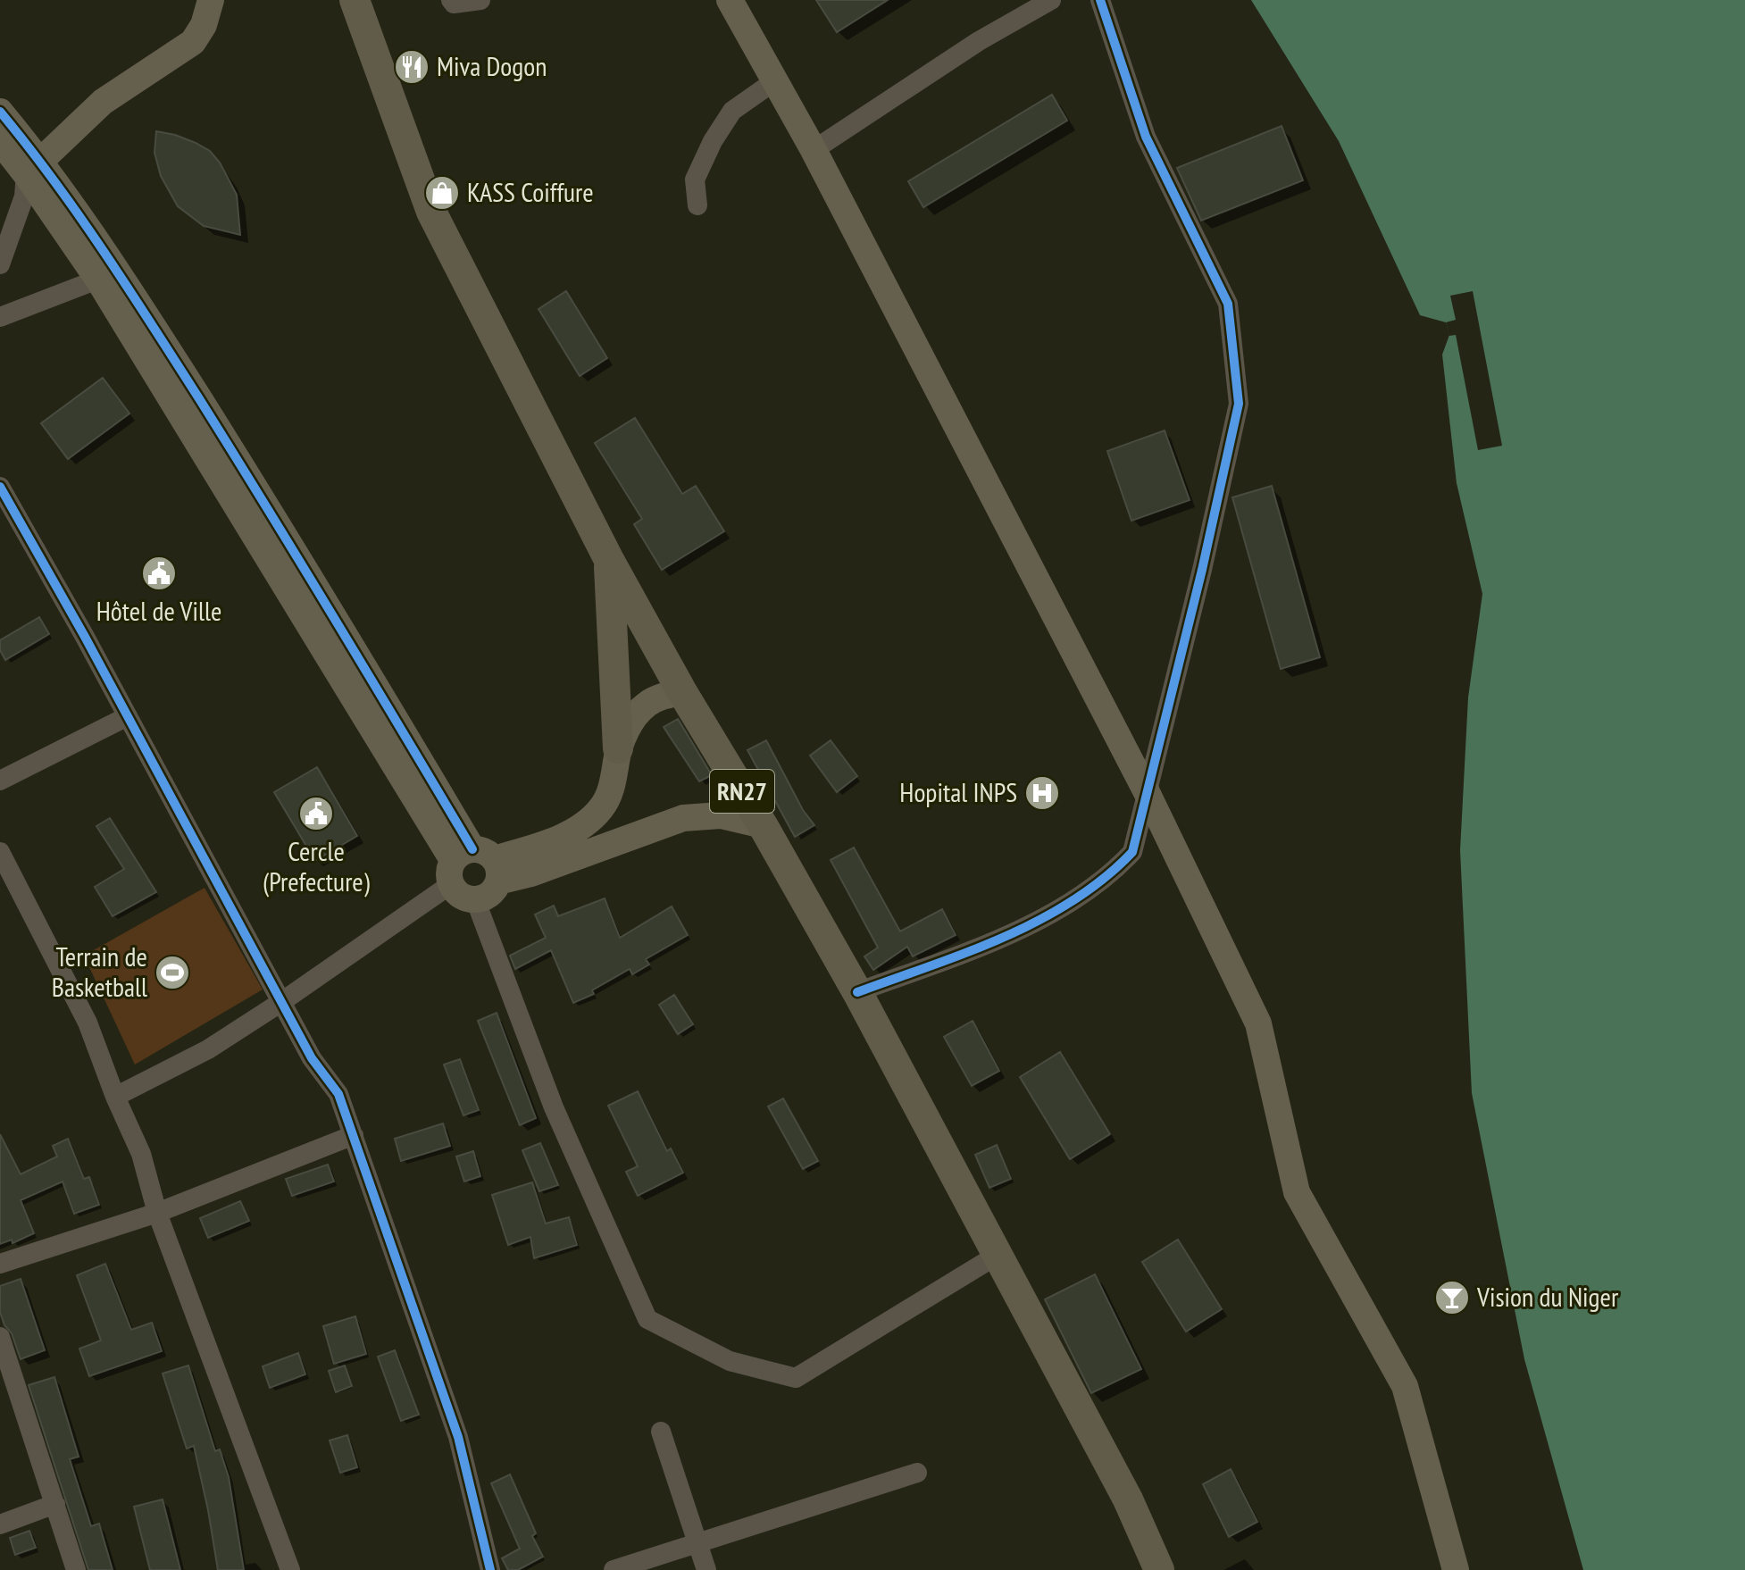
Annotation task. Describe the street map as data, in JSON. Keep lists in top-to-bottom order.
{
  "streets": {
    "main road": ["RN27"]
  },
  "places": {
    "restaurant": ["Miva Dogon"],
    "shop": ["KASS Coiffure"],
    "public building": ["Hôtel de Ville", "Cercle (Prefecture)"],
    "hospital": ["Hopital INPS"],
    "sports": ["Terrain de Basketball"],
    "bar": ["Vision du Niger"]
  }
}
